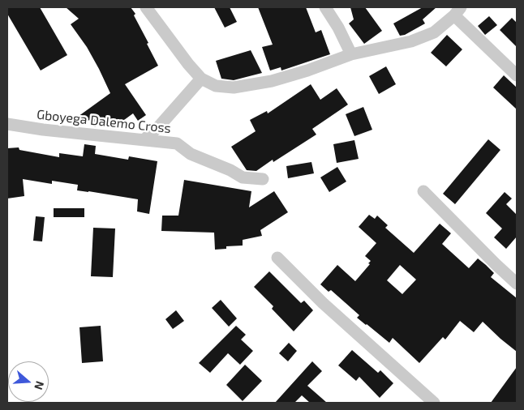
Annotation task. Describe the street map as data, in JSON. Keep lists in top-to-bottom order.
{
  "streets": {
    "street": ["Gboyega Dalemo Cross"]
  },
  "north": "right"
}
